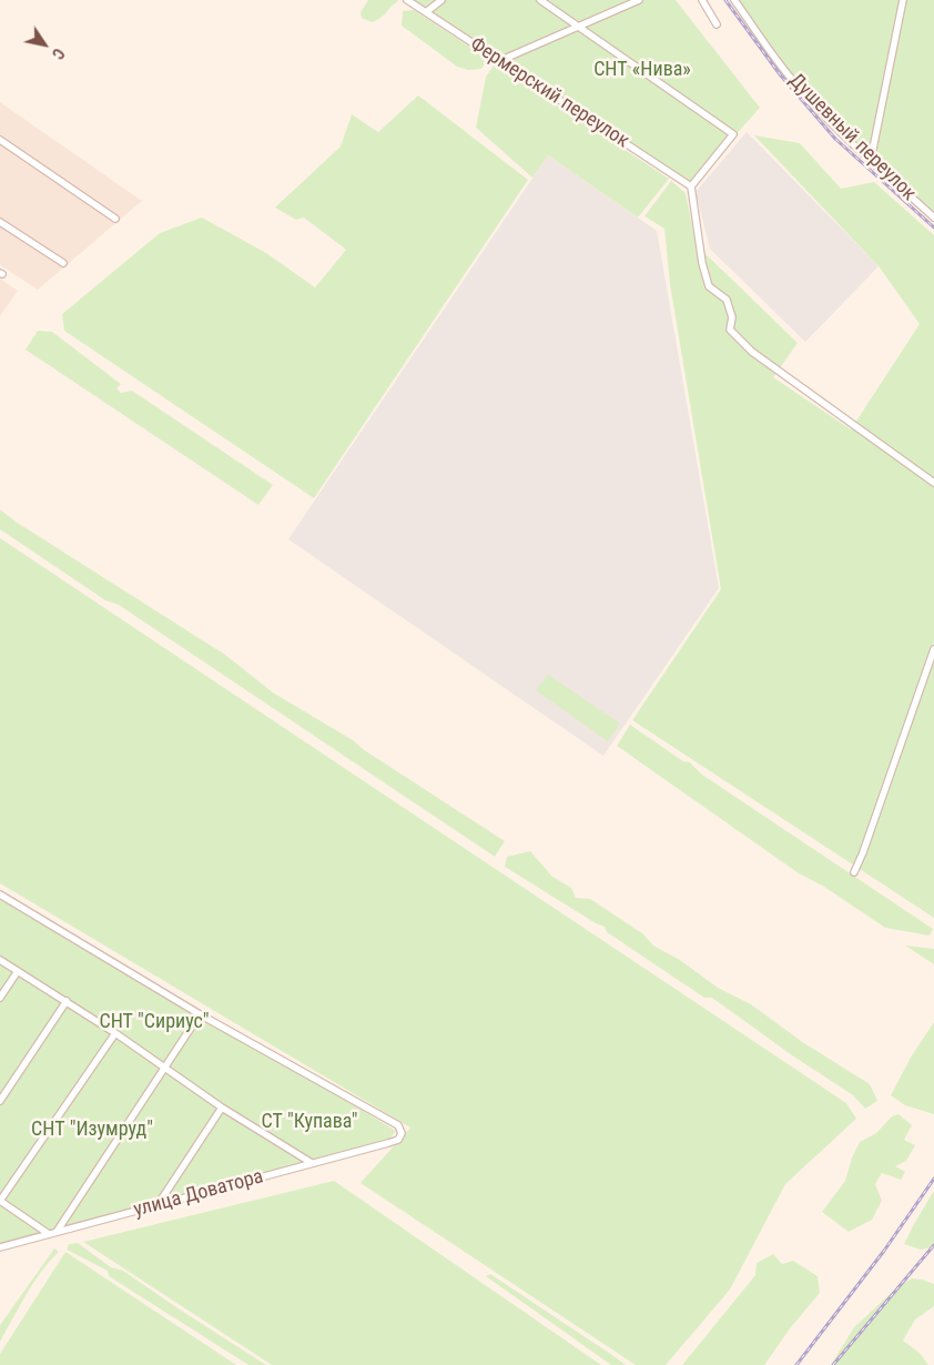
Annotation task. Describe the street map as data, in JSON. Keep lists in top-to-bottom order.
{
  "streets": {
    "street": ["Фермерский переулок", "Душевный переулок", "улица Доватора"]
  },
  "parks": [
    "СНТ «Нива»",
    "СНТ \"Сириус\"",
    "СТ \"Купава\"",
    "СНТ \"Изумруд\""
  ],
  "north": "bottom right"
}
